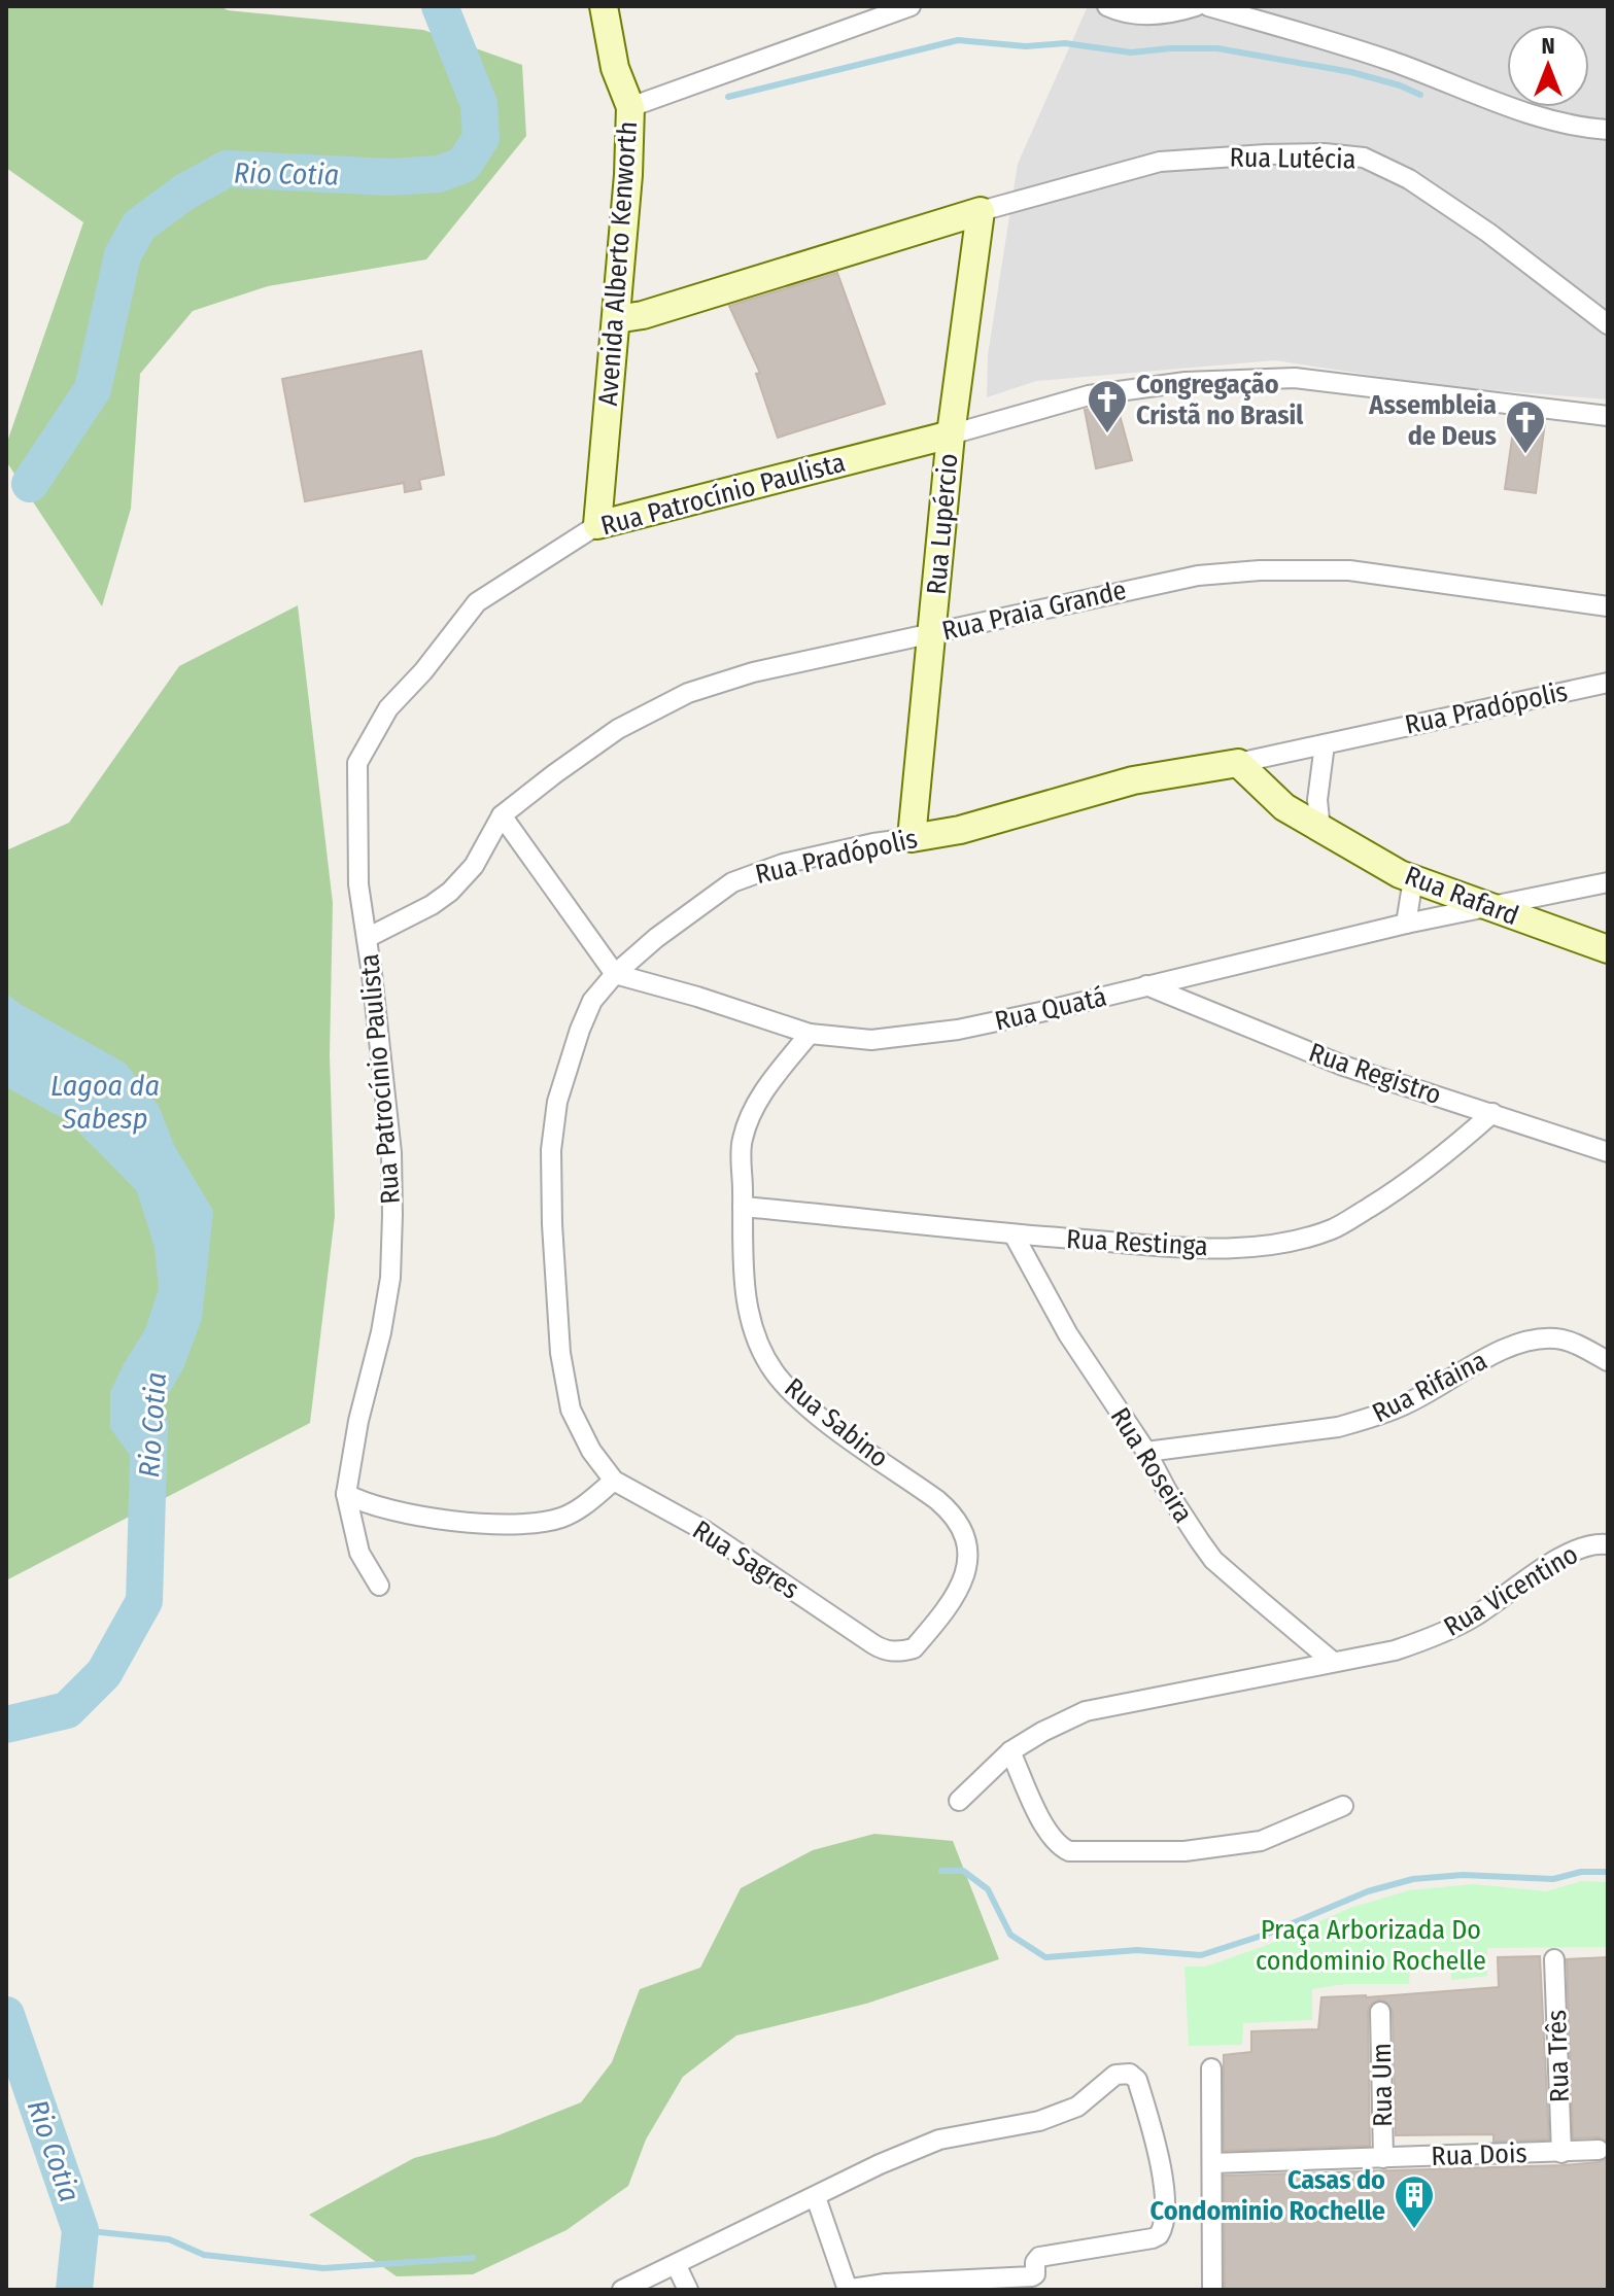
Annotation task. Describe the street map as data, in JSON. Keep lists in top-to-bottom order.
{
  "streets": {
    "street": [
      "Rua Lutécia",
      "Avenida Alberto Kenworth",
      "Rua Patrocínio Paulista",
      "Rua Lupércio",
      "Rua Praia Grande",
      "Rua Pradópolis",
      "Rua Rafard",
      "Rua Quatá",
      "Rua Registro",
      "Rua Restinga",
      "Rua Rifaina",
      "Rua Sabino",
      "Rua Roseira",
      "Rua Sagres",
      "Rua Vicentino",
      "Rua Três",
      "Rua Um",
      "Rua Dois"
    ]
  },
  "crossings": [
    ["Rua Lutécia", "Rua Lupércio"],
    ["Avenida Alberto Kenworth", "Rua Patrocínio Paulista"],
    ["Rua Patrocínio Paulista", "Rua Lupércio"],
    ["Rua Patrocínio Paulista", "Rua Praia Grande"],
    ["Rua Lupércio", "Rua Praia Grande"],
    ["Rua Lupércio", "Rua Pradópolis"],
    ["Rua Pradópolis", "Rua Rafard"],
    ["Rua Pradópolis", "Rua Quatá"],
    ["Rua Pradópolis", "Rua Sagres"],
    ["Rua Rafard", "Rua Quatá"],
    ["Rua Quatá", "Rua Registro"],
    ["Rua Quatá", "Rua Sabino"],
    ["Rua Registro", "Rua Restinga"],
    ["Rua Restinga", "Rua Sabino"],
    ["Rua Restinga", "Rua Roseira"],
    ["Rua Rifaina", "Rua Roseira"],
    ["Rua Sabino", "Rua Sagres"],
    ["Rua Roseira", "Rua Vicentino"],
    ["Rua Três", "Rua Dois"],
    ["Rua Um", "Rua Dois"]
  ],
  "water": ["Rio Cotia", "Lagoa da Sabesp"],
  "parks": ["Praça Arborizada Do condominio Rochelle"],
  "places": {
    "church": ["Congregação Cristã no Brasil", "Assembleia de Deus"],
    "building": ["Casas do Condominio Rochelle"]
  },
  "north": "top"
}
